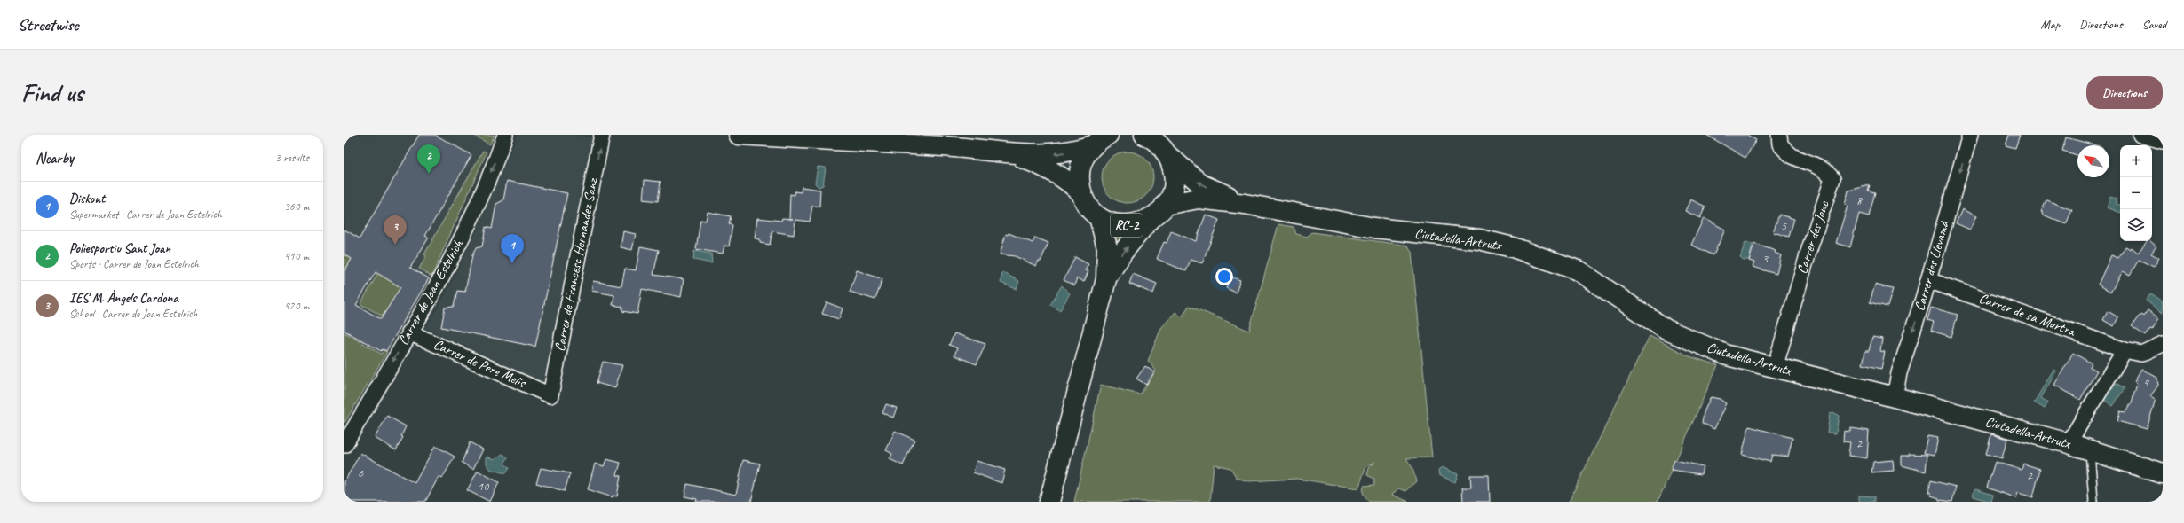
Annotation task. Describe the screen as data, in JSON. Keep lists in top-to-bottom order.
{
  "streets": {
    "main road": ["RC-2", "Ciutadella-Artrutx"],
    "street": [
      "Carrer des Jonc",
      "Carrer de Francesc Hernandez Sanz",
      "Carrer des Llevamà",
      "Carrer de Joan Estelrich",
      "Carrer de sa Murtra",
      "Carrer de Pere Melis"
    ]
  },
  "crossings": [
    ["RC-2", "Ciutadella-Artrutx"],
    ["Carrer des Jonc", "Ciutadella-Artrutx"],
    ["Ciutadella-Artrutx", "Carrer des Llevamà"],
    ["Carrer de Francesc Hernandez Sanz", "Carrer de Pere Melis"],
    ["Carrer des Llevamà", "Carrer de sa Murtra"],
    ["Carrer de Joan Estelrich", "Carrer de Pere Melis"]
  ],
  "one_way": ["Carrer de Francesc Hernandez Sanz", "Carrer des Llevamà", "Carrer de Joan Estelrich"],
  "house_numbers": [
    "8",
    "5",
    "3",
    "4",
    "2",
    "6",
    "2",
    "10"
  ],
  "north": "top left",
  "page": {
    "header": "Streetwise",
    "nav": ["Map", "Directions", "Saved"],
    "buttons": "Directions",
    "title": "Find us",
    "heading": ["Nearby", "3 results"],
    "pins": ["2", "3", "1"],
    "map_buttons": ["+", "−"],
    "list": [
      {
        "mark": "1",
        "name": "Diskont",
        "note": "Supermarket · Carrer de Joan Estelrich",
        "value": "360 m"
      },
      {
        "mark": "2",
        "name": "Poliesportiu Sant Joan",
        "note": "Sports · Carrer de Joan Estelrich",
        "value": "410 m"
      },
      {
        "mark": "3",
        "name": "IES M. Àngels Cardona",
        "note": "School · Carrer de Joan Estelrich",
        "value": "420 m"
      }
    ]
  }
}
